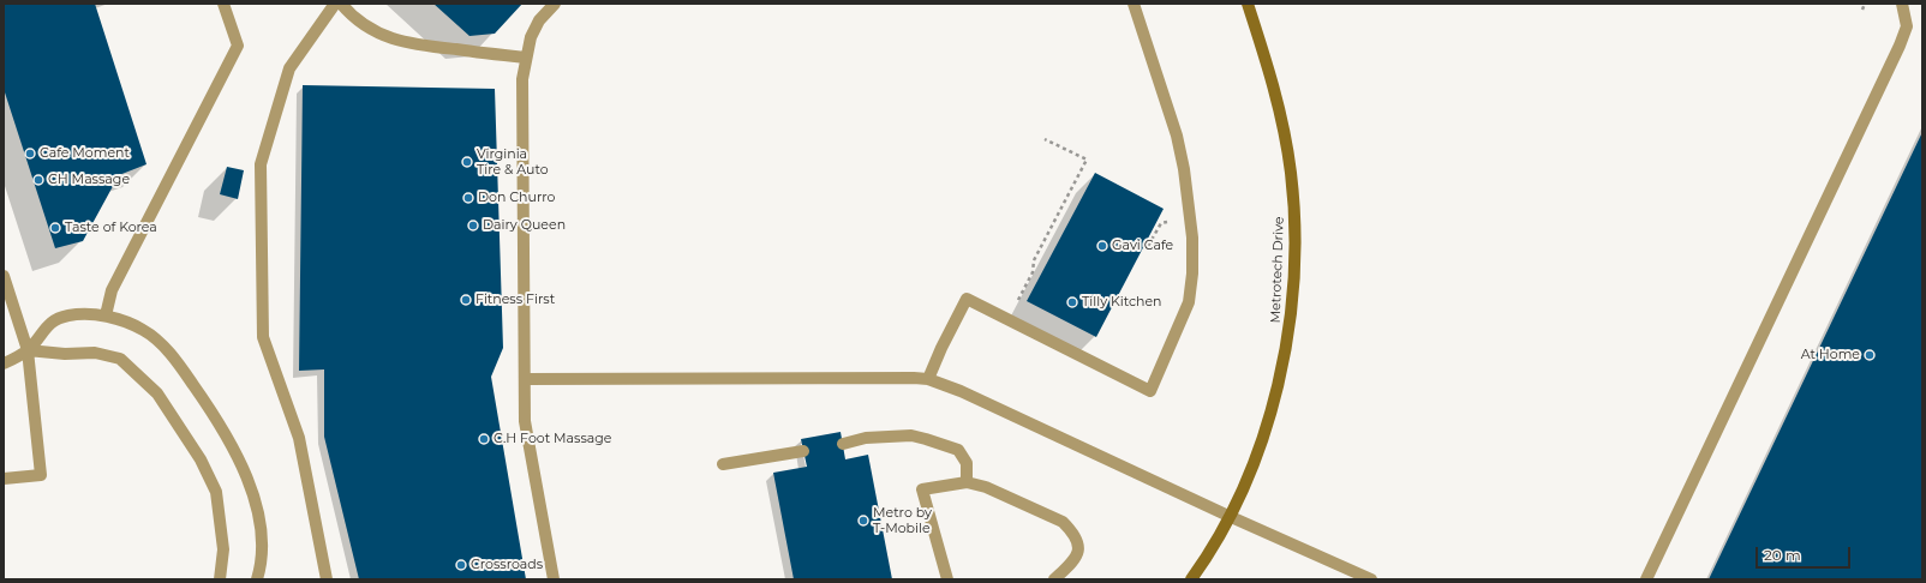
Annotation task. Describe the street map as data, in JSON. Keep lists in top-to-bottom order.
{
  "streets": {
    "street": ["Metrotech Drive"]
  },
  "places": [
    "Cafe Moment",
    "Virginia Tire & Auto",
    "CH Massage",
    "Don Churro",
    "Dairy Queen",
    "Taste of Korea",
    "Gavi Cafe",
    "Fitness First",
    "Tilly Kitchen",
    "At Home",
    "C.H Foot Massage",
    "Metro by T-Mobile",
    "Crossroads"
  ],
  "scale_bar": "20 m"
}
